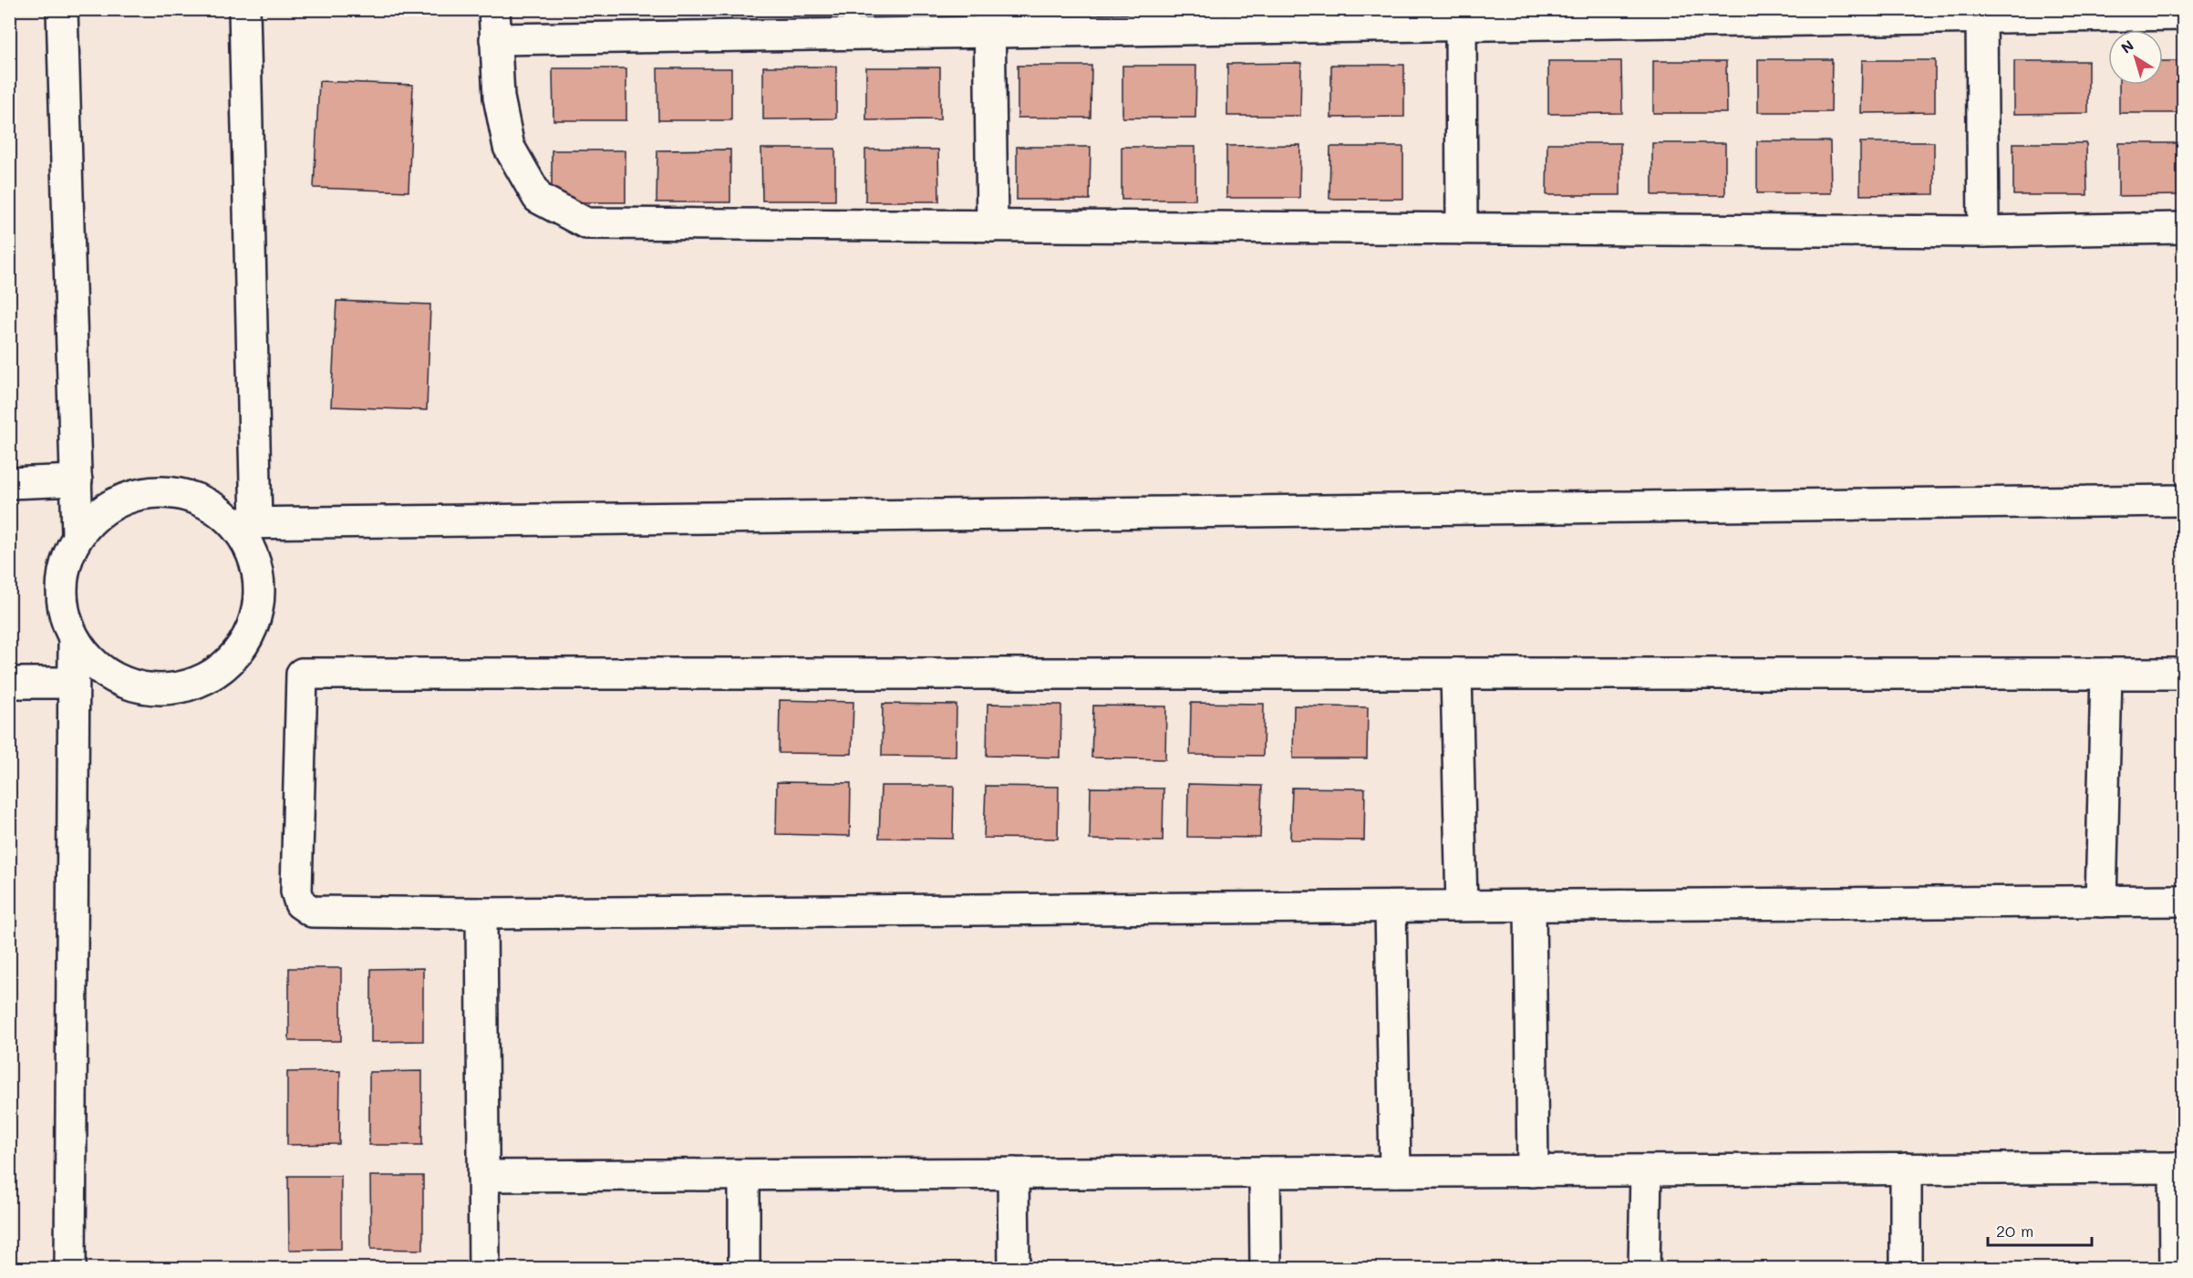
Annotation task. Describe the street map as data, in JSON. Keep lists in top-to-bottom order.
{
  "scale_bar": "20 m",
  "north": "top left"
}
